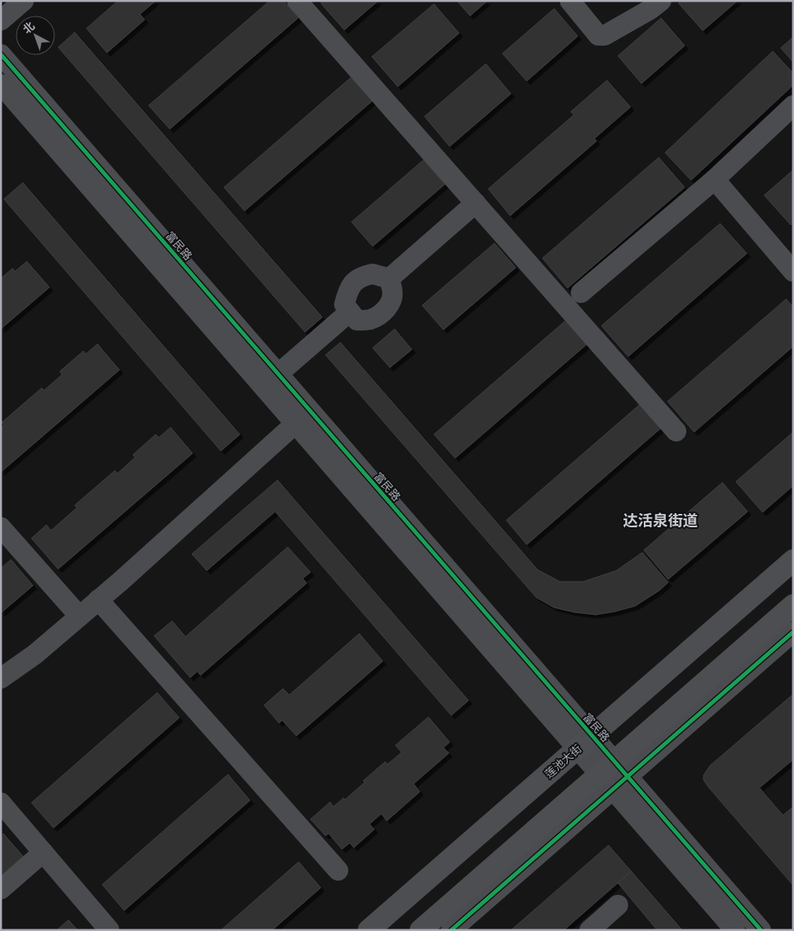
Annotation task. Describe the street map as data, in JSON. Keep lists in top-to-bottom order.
{
  "streets": {
    "main road": ["莲池大街"],
    "street": ["富民路"]
  },
  "crossings": [
    ["富民路", "莲池大街"]
  ],
  "districts": ["达活泉街道"],
  "north": "top left"
}
